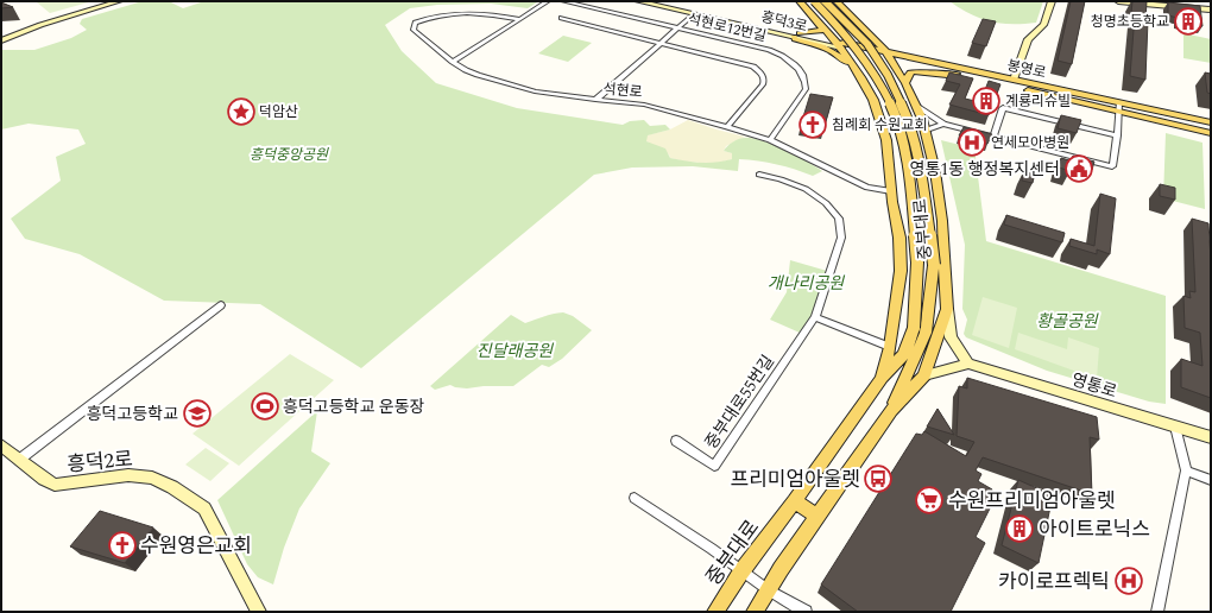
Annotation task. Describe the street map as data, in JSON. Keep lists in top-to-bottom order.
{
  "streets": {
    "main road": ["봉영로", "중부대로"],
    "street": [
      "흥덕3로",
      "석현로12번길",
      "석현로",
      "영통로",
      "중부대로55번길",
      "흥덕2로"
    ]
  },
  "crossings": [
    ["흥덕3로", "봉영로"],
    ["흥덕3로", "중부대로"],
    ["석현로12번길", "석현로"],
    ["봉영로", "중부대로"],
    ["석현로", "중부대로"]
  ],
  "parks": [
    "흥덕중앙공원",
    "개나리공원",
    "황골공원",
    "진달래공원"
  ],
  "places": {
    "building": ["청명초등학교", "계룡리슈빌", "아이트로닉스"],
    "place": ["덕암산"],
    "church": ["침례회 수원교회", "수원영은교회"],
    "hospital": ["연세모아병원", "카이로프렉틱"],
    "public building": ["영통1동 행정복지센터"],
    "sports": ["흥덕고등학교 운동장"],
    "school or university": ["흥덕고등학교"],
    "bus stop": ["프리미엄아울렛"],
    "supermarket": ["수원프리미엄아울렛"]
  }
}
